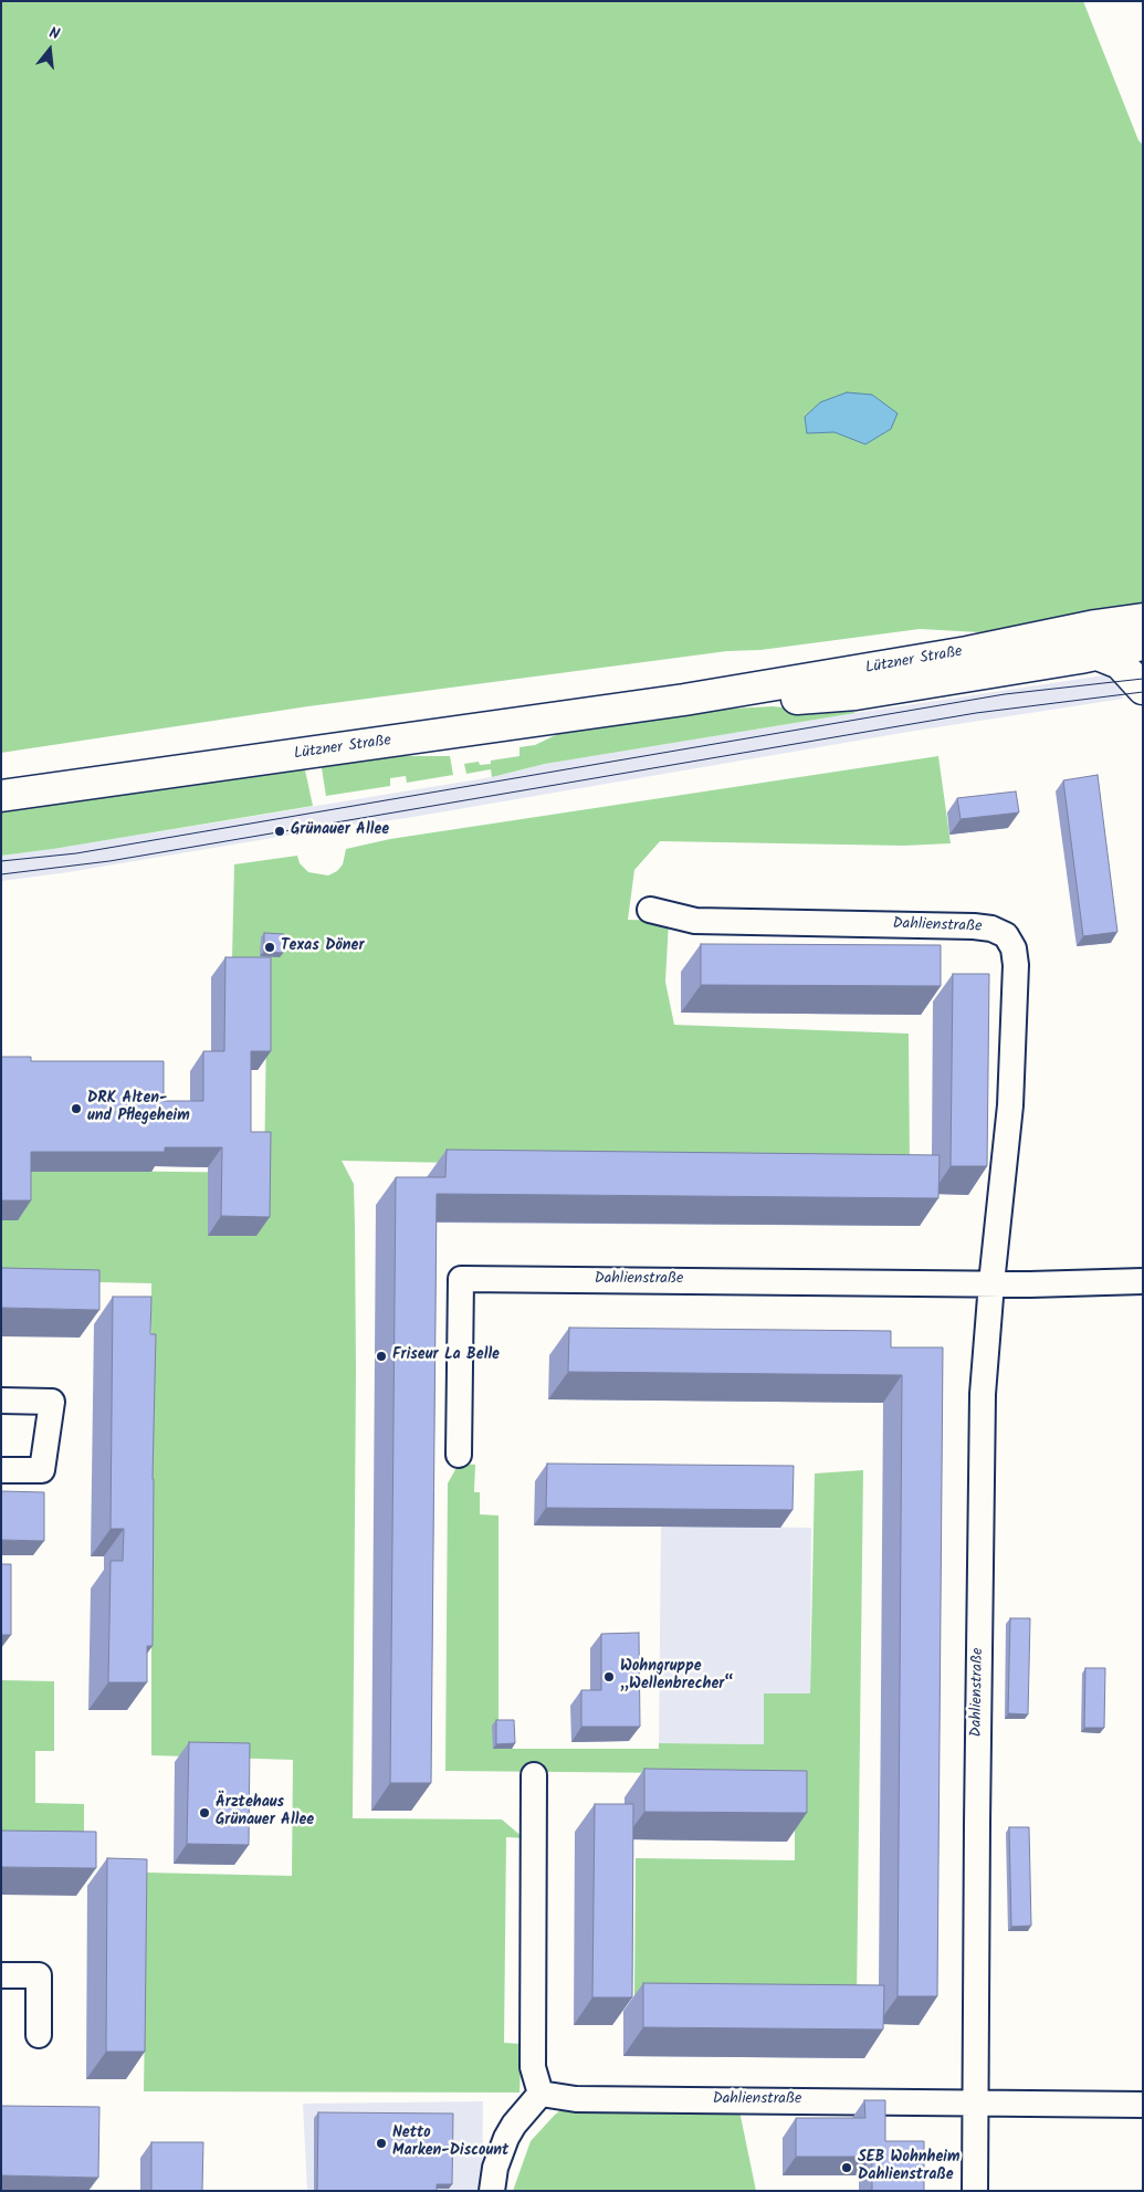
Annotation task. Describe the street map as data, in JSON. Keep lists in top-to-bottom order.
{
  "streets": {
    "main road": ["Lützner Straße"],
    "street": ["Dahlienstraße"]
  },
  "places": [
    "Grünauer Allee",
    "Texas Döner",
    "DRK Alten- und Pflegeheim",
    "Friseur La Belle",
    "Wohngruppe „Wellenbrecher“",
    "Ärztehaus Grünauer Allee",
    "Netto Marken-Discount",
    "SEB Wohnheim Dahlienstraße"
  ],
  "north": "top"
}
